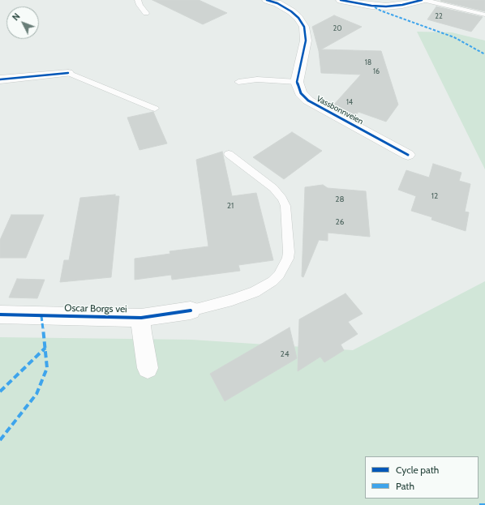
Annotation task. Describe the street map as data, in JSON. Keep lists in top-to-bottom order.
{
  "streets": {
    "street": ["Vassbonnveien", "Oscar Borgs vei"]
  },
  "house_numbers": [
    "22",
    "20",
    "18",
    "16",
    "14",
    "12",
    "28",
    "21",
    "26",
    "24"
  ],
  "legend": ["Cycle path", "Path"],
  "north": "top left"
}
